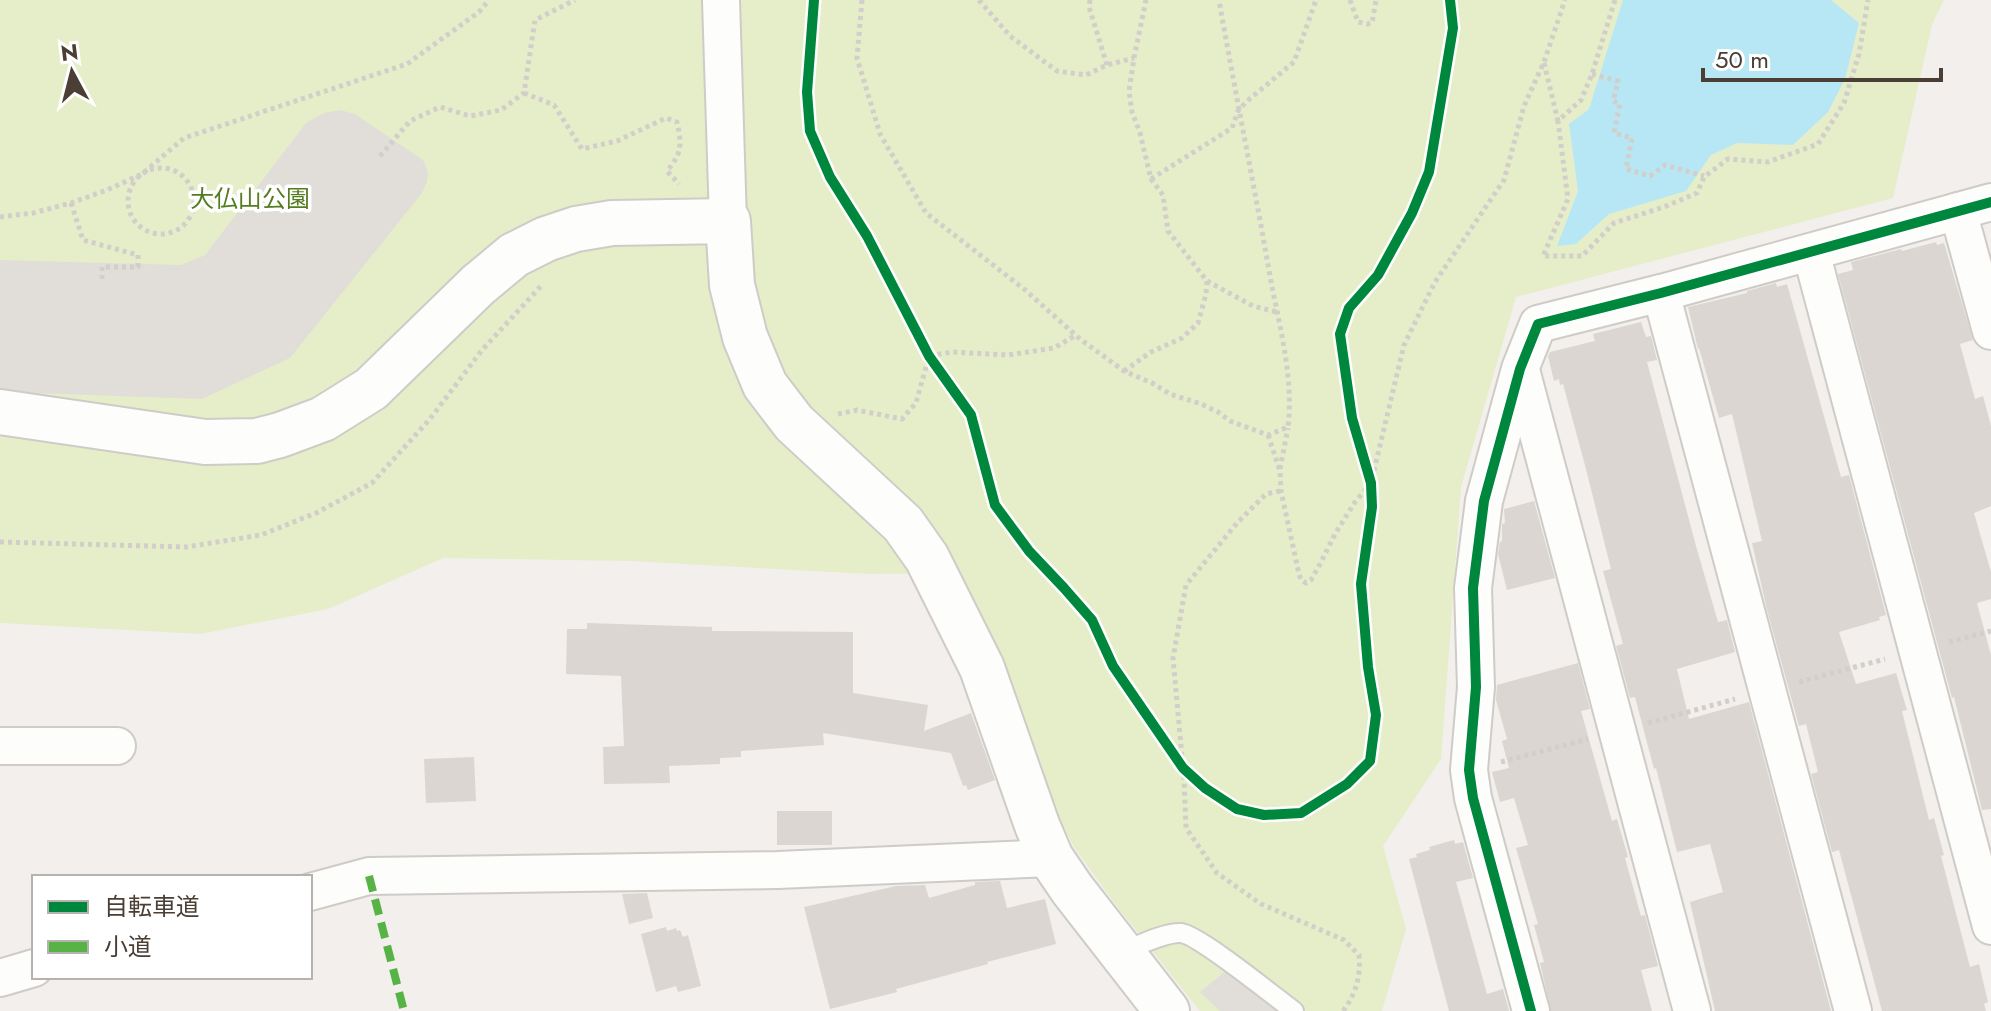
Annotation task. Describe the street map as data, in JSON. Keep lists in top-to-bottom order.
{
  "parks": ["大仏山公園"],
  "legend": ["自転車道", "小道"],
  "scale_bar": "50 m",
  "north": "top"
}
